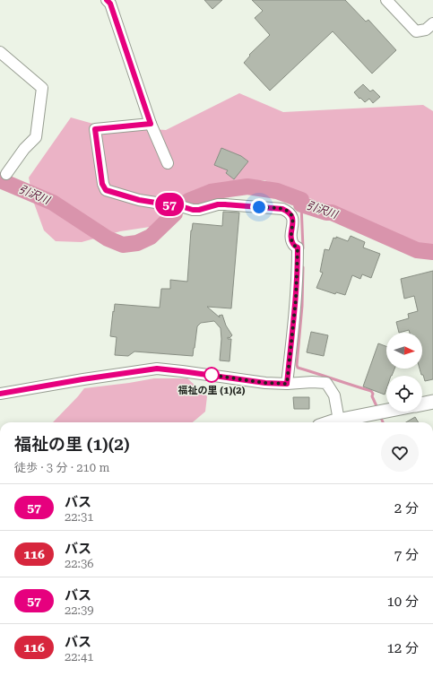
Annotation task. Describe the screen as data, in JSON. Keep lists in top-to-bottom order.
{
  "water": ["引沢川"],
  "places": ["福祉の里 (1)(2)"],
  "lines": ["bus line 57"],
  "north": "right",
  "page": {
    "on_map": "57",
    "heading": ["福祉の里 (1)(2)", "徒歩 · 3 分 · 210 m"],
    "list": [
      {
        "mark": "57",
        "name": "バス",
        "note": "22:31",
        "value": "2 分"
      },
      {
        "mark": "116",
        "name": "バス",
        "note": "22:36",
        "value": "7 分"
      },
      {
        "mark": "57",
        "name": "バス",
        "note": "22:39",
        "value": "10 分"
      },
      {
        "mark": "116",
        "name": "バス",
        "note": "22:41",
        "value": "12 分"
      }
    ]
  }
}
